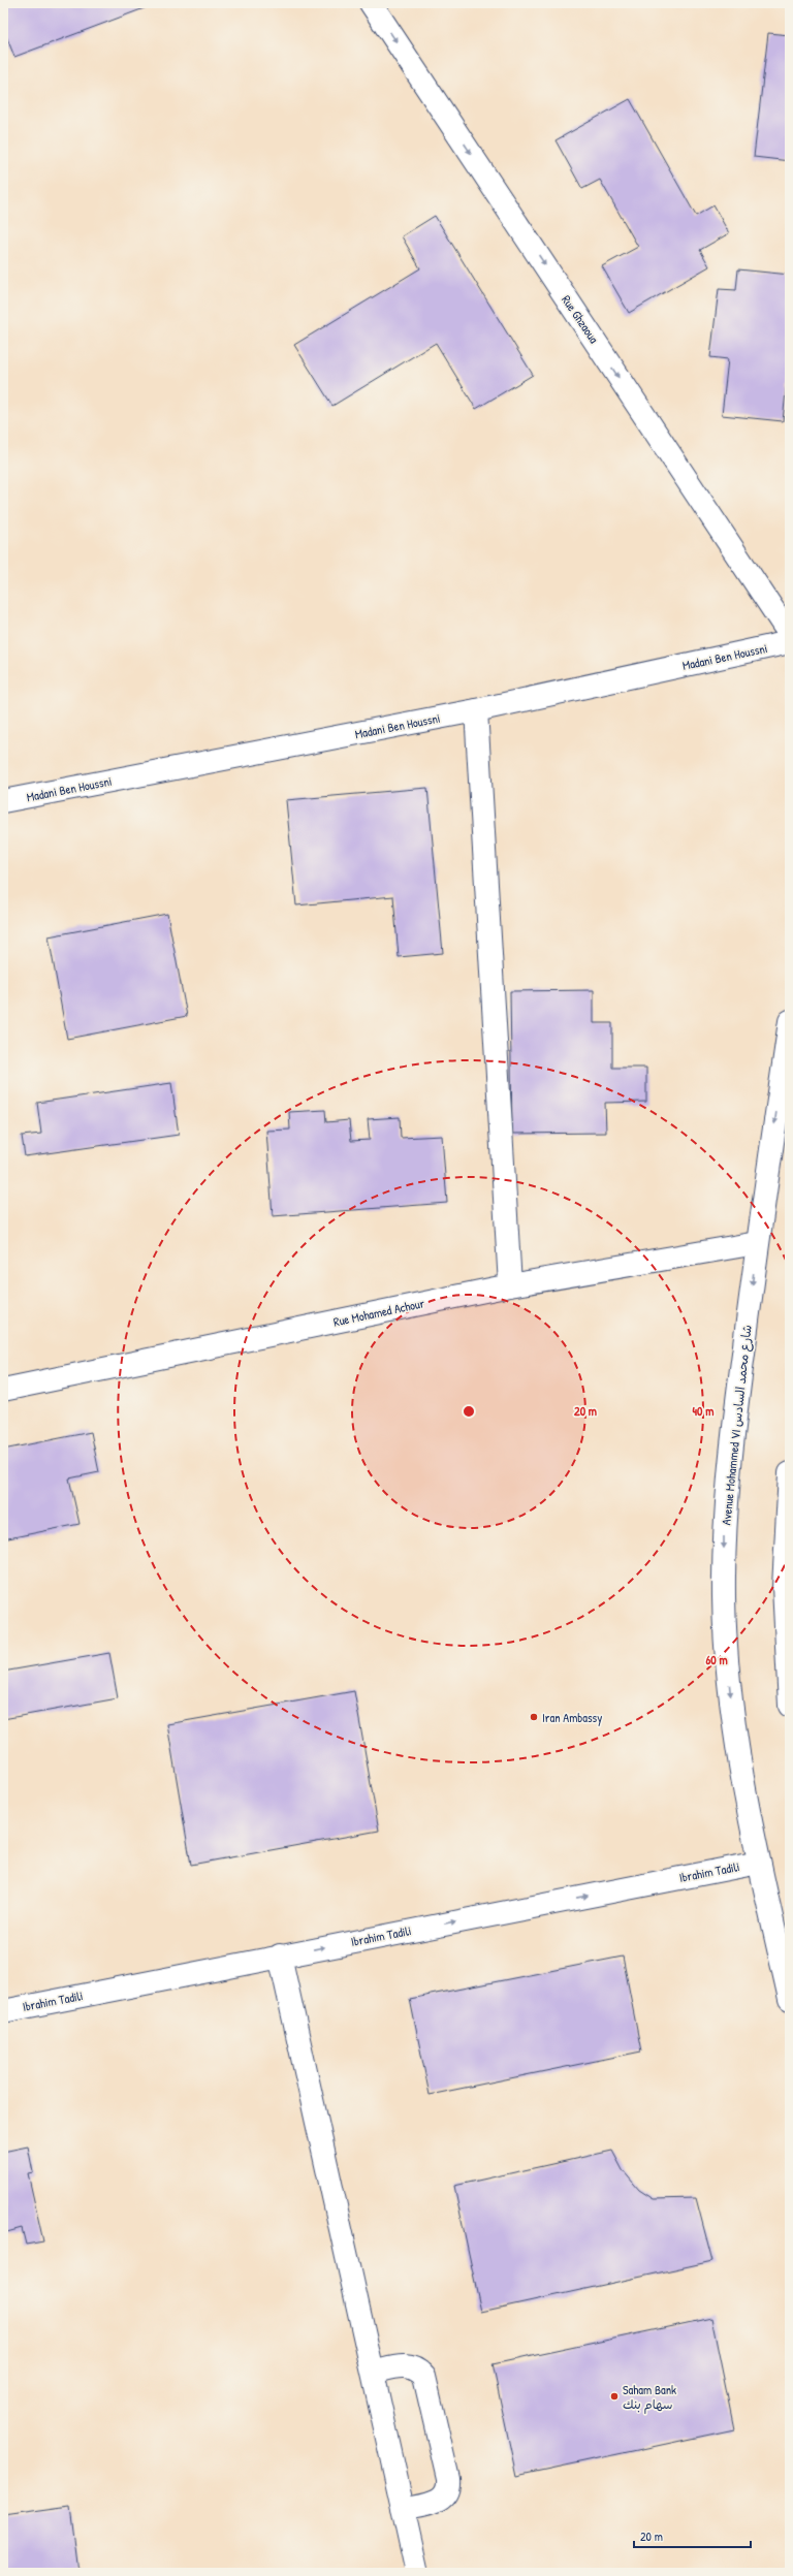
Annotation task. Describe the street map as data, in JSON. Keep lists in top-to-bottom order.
{
  "streets": {
    "street": [
      "Rue Ghzaoua",
      "Madani Ben Houssni",
      "Rue Mohamed Achour",
      "Avenue Mohammed VI شارع محمد السادس",
      "Ibrahim Tadili"
    ]
  },
  "crossings": [
    ["Rue Mohamed Achour", "Avenue Mohammed VI شارع محمد السادس"],
    ["Avenue Mohammed VI شارع محمد السادس", "Ibrahim Tadili"]
  ],
  "one_way": ["Rue Ghzaoua", "Avenue Mohammed VI شارع محمد السادس", "Ibrahim Tadili"],
  "places": ["Iran Ambassy", "Saham Bank سهام بنك"],
  "scale_bar": "20 m",
  "rings": ["20 m", "40 m", "60 m"]
}
